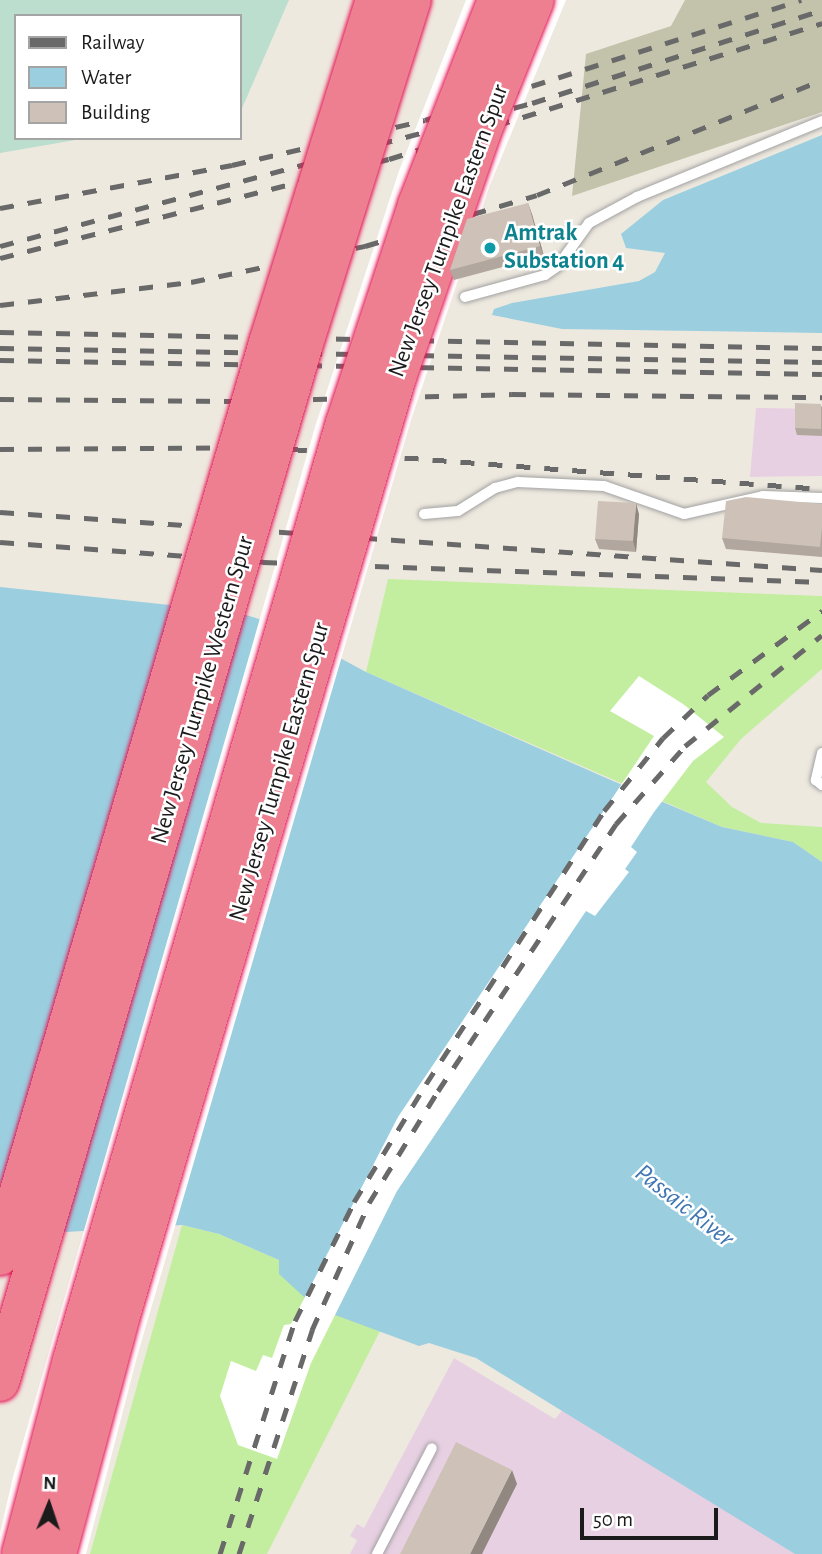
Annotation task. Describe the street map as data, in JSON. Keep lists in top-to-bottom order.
{
  "streets": {
    "highway": ["New Jersey Turnpike Eastern Spur", "New Jersey Turnpike Western Spur"]
  },
  "water": ["Passaic River"],
  "places": ["Amtrak Substation 4"],
  "legend": ["Railway", "Water", "Building"],
  "scale_bar": "50 m",
  "north": "top"
}
